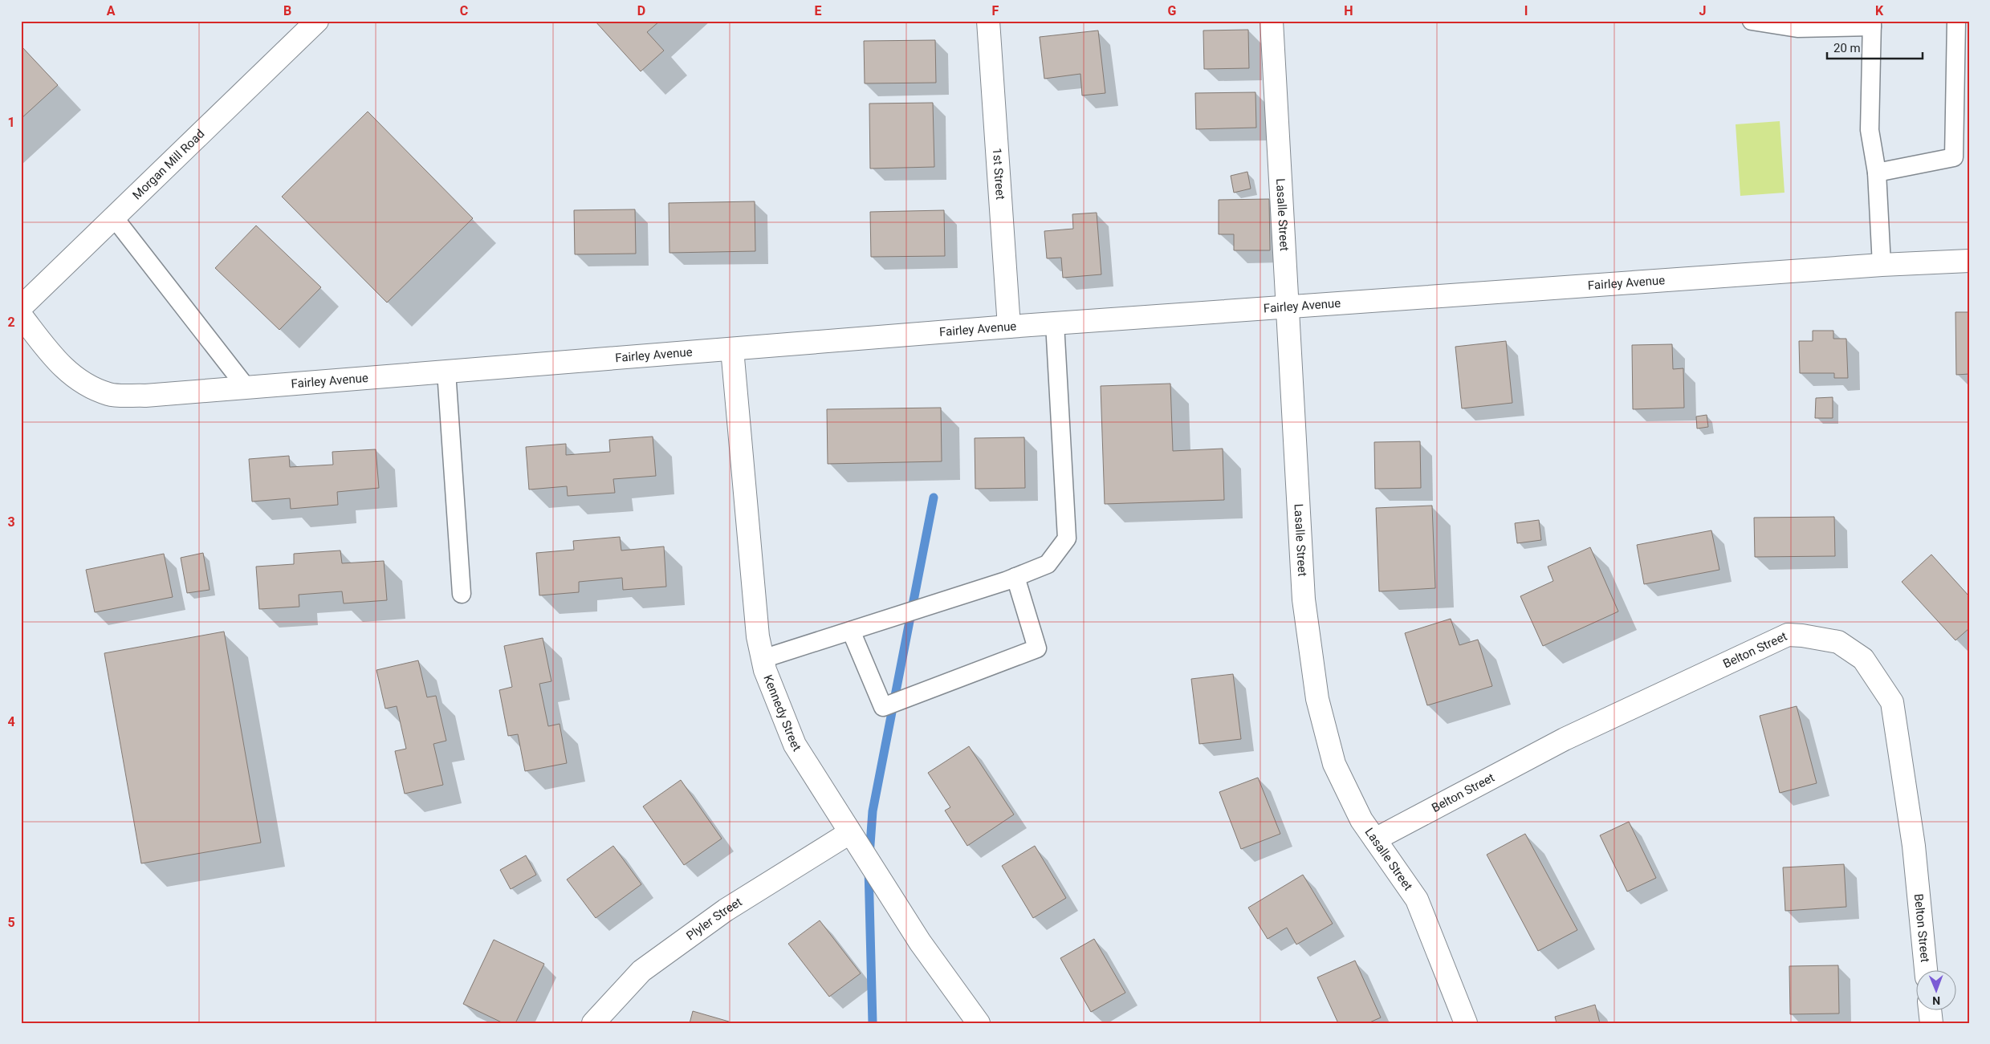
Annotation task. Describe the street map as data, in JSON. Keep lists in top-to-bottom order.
{
  "streets": {
    "street": [
      "Morgan Mill Road",
      "1st Street",
      "Lasalle Street",
      "Fairley Avenue",
      "Belton Street",
      "Kennedy Street",
      "Plyler Street"
    ]
  },
  "crossings": [
    ["1st Street", "Fairley Avenue"],
    ["Lasalle Street", "Fairley Avenue"],
    ["Lasalle Street", "Belton Street"],
    ["Fairley Avenue", "Kennedy Street"],
    ["Kennedy Street", "Plyler Street"]
  ],
  "scale_bar": "20 m",
  "north": "bottom",
  "grid": {
    "columns": [
      "A",
      "B",
      "C",
      "D",
      "E",
      "F",
      "G",
      "H",
      "I",
      "J",
      "K"
    ],
    "rows": [
      "1",
      "2",
      "3",
      "4",
      "5"
    ]
  }
}
